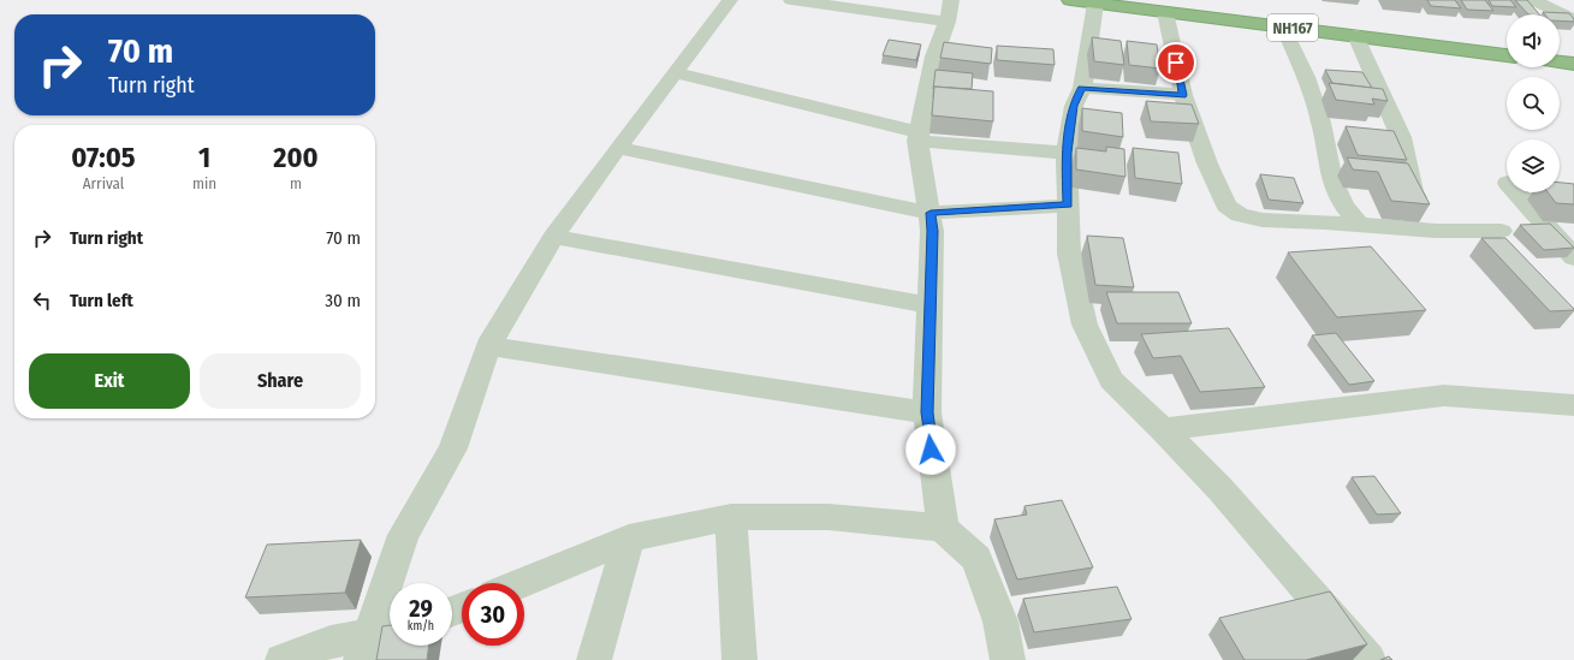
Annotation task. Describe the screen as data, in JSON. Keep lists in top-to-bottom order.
{
  "streets": {
    "highway": ["NH167"]
  },
  "page": {
    "turn": ["70 m", "Turn right"],
    "eta": [
      "07:05",
      "Arrival",
      "1",
      "min",
      "200",
      "m"
    ],
    "list": [
      {
        "name": "Turn right",
        "value": "70 m"
      },
      {
        "name": "Turn left",
        "value": "30 m"
      }
    ],
    "buttons": ["Exit", "Share"],
    "speed": "29 km/h",
    "limit": "30"
  }
}
